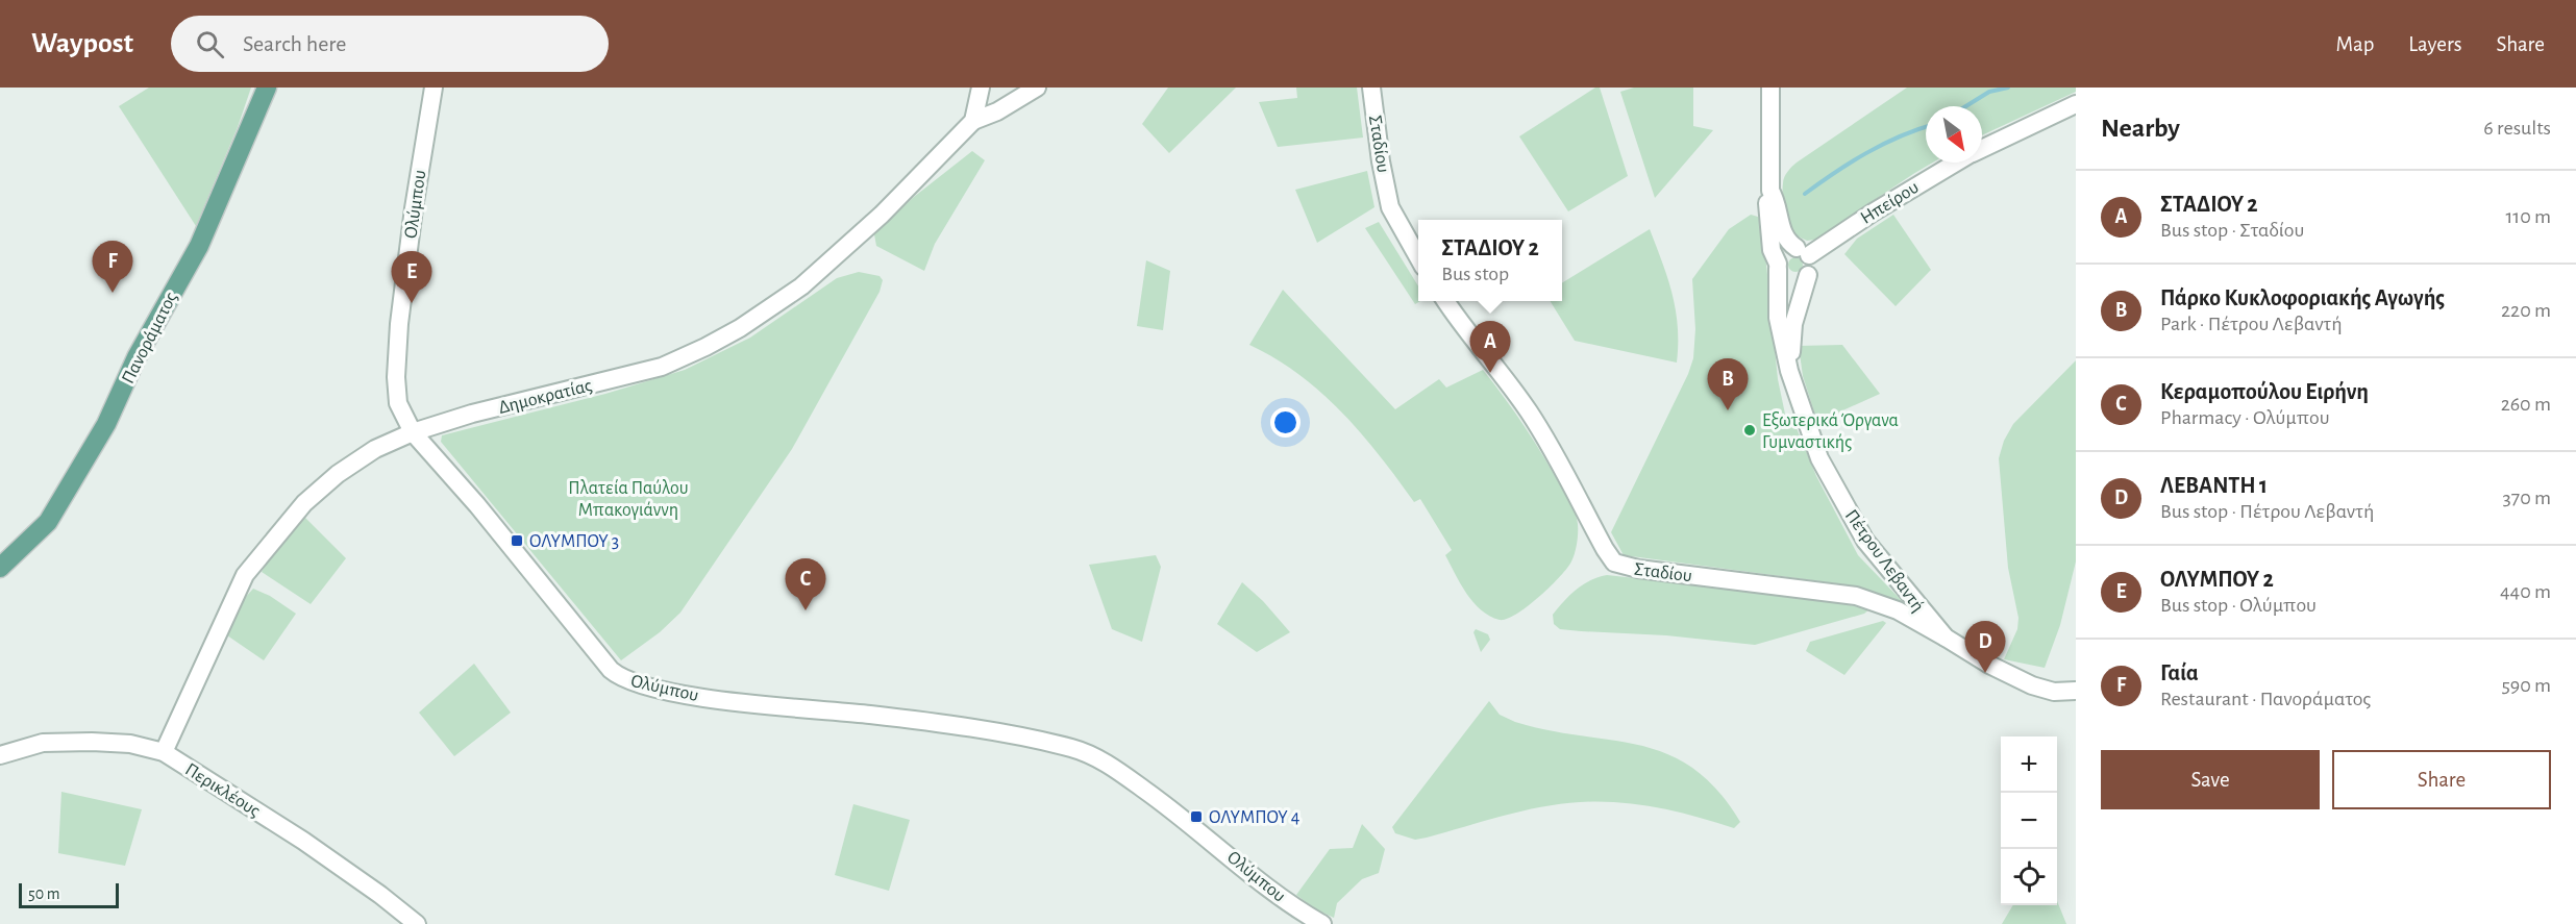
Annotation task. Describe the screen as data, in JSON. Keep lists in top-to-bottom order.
{
  "streets": {
    "main road": ["Πανοράματος"],
    "street": [
      "Σταδίου",
      "Ηπείρου",
      "Ολύμπου",
      "Δημοκρατίας",
      "Πέτρου Λεβαντή",
      "Περικλέους"
    ]
  },
  "crossings": [
    ["Σταδίου", "Πέτρου Λεβαντή"],
    ["Ηπείρου", "Πέτρου Λεβαντή"],
    ["Ολύμπου", "Δημοκρατίας"],
    ["Δημοκρατίας", "Περικλέους"]
  ],
  "parks": ["Πλατεία Παύλου Μπακογιάννη"],
  "places": {
    "other": ["Εξωτερικά Όργανα Γυμναστικής"],
    "transit": ["ΟΛΥΜΠΟΥ 3", "ΟΛΥΜΠΟΥ 4"]
  },
  "scale_bar": "50 m",
  "north": "bottom right",
  "page": {
    "header": "Waypost",
    "search": "Search here",
    "nav": ["Map", "Layers", "Share"],
    "heading": ["Nearby", "6 results"],
    "list": [
      {
        "mark": "A",
        "name": "ΣΤΑΔΙΟΥ 2",
        "note": "Bus stop · Σταδίου",
        "value": "110 m"
      },
      {
        "mark": "B",
        "name": "Πάρκο Κυκλοφοριακής Αγωγής",
        "note": "Park · Πέτρου Λεβαντή",
        "value": "220 m"
      },
      {
        "mark": "C",
        "name": "Κεραμοπούλου Ειρήνη",
        "note": "Pharmacy · Ολύμπου",
        "value": "260 m"
      },
      {
        "mark": "D",
        "name": "ΛΕΒΑΝΤΗ 1",
        "note": "Bus stop · Πέτρου Λεβαντή",
        "value": "370 m"
      },
      {
        "mark": "E",
        "name": "ΟΛΥΜΠΟΥ 2",
        "note": "Bus stop · Ολύμπου",
        "value": "440 m"
      },
      {
        "mark": "F",
        "name": "Γαία",
        "note": "Restaurant · Πανοράματος",
        "value": "590 m"
      }
    ],
    "popup": ["ΣΤΑΔΙΟΥ 2", "Bus stop"],
    "pins": [
      "F",
      "E",
      "A",
      "B",
      "C",
      "D"
    ],
    "buttons": ["Save", "Share"],
    "map_buttons": ["+", "−"],
    "scale": "50 m"
  }
}
